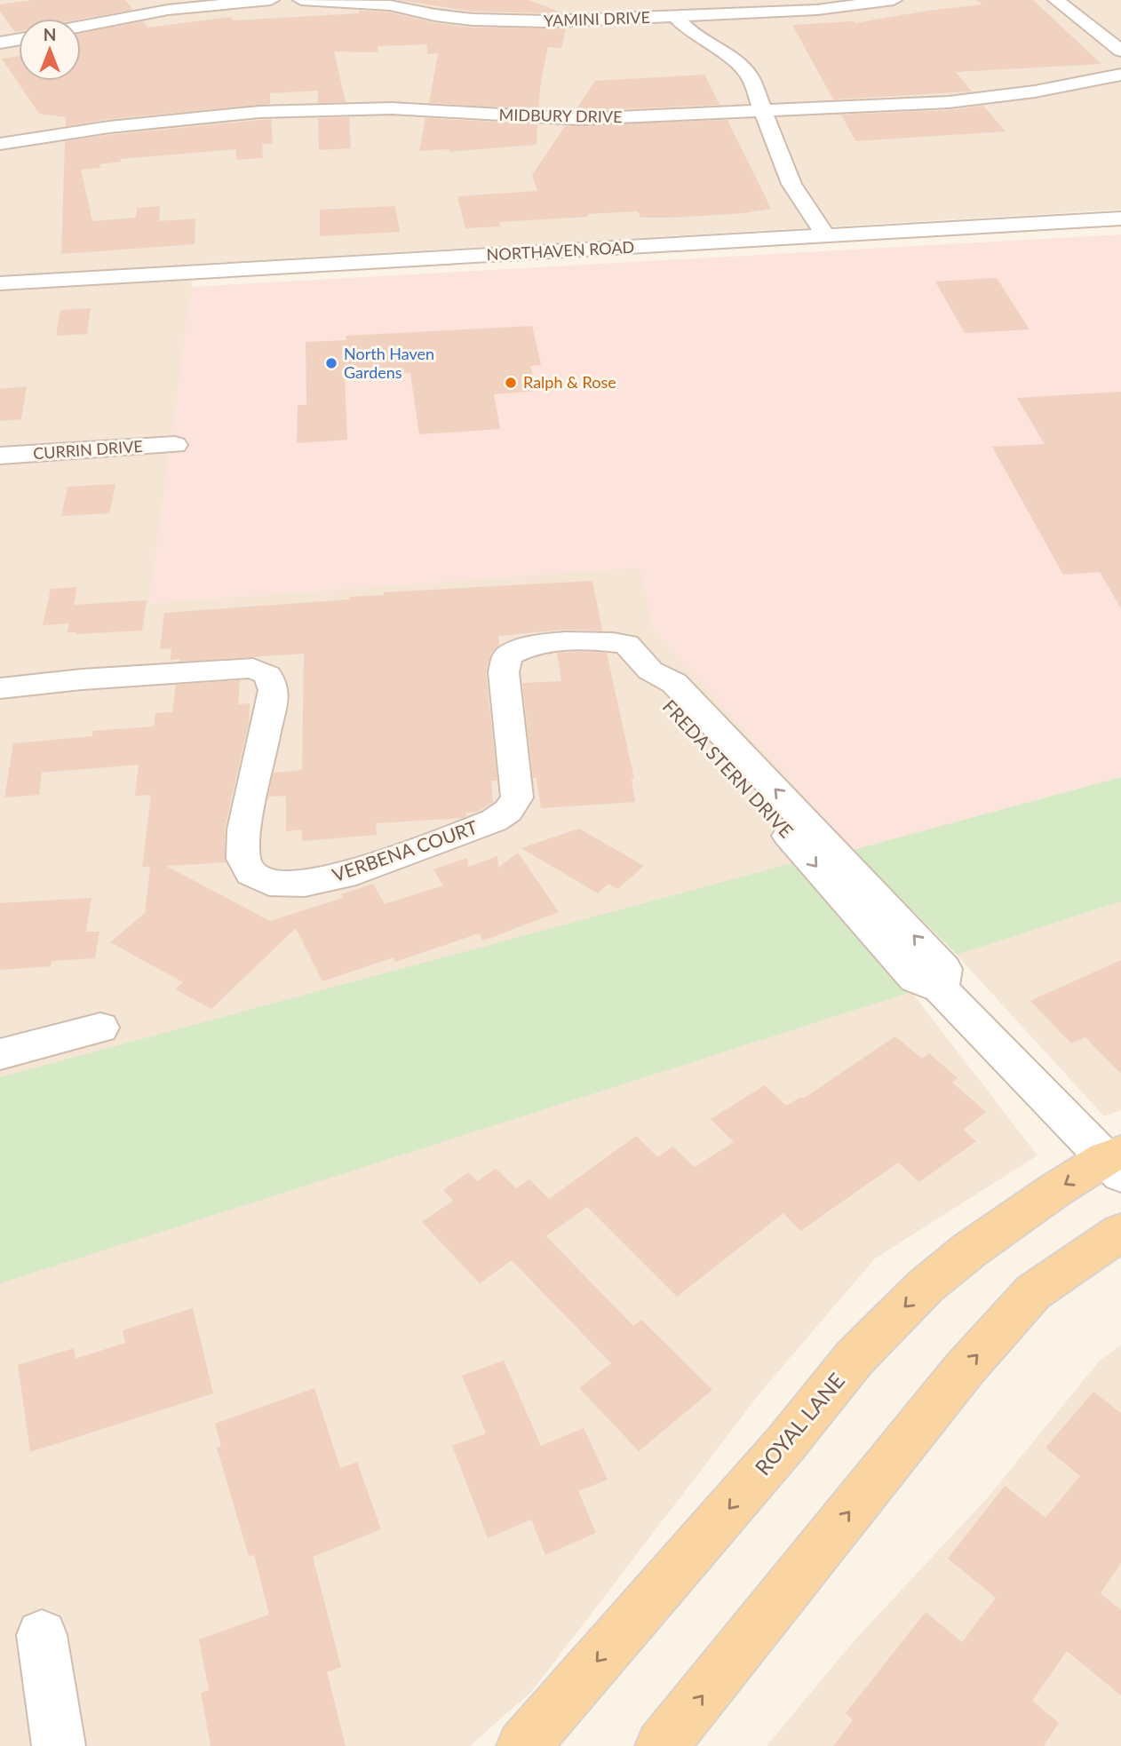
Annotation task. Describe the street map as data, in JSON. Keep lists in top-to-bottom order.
{
  "streets": {
    "main road": ["ROYAL LANE"],
    "street": [
      "YAMINI DRIVE",
      "MIDBURY DRIVE",
      "NORTHAVEN ROAD",
      "CURRIN DRIVE",
      "FREDA STERN DRIVE",
      "VERBENA COURT"
    ]
  },
  "crossings": [
    ["FREDA STERN DRIVE", "VERBENA COURT"],
    ["FREDA STERN DRIVE", "ROYAL LANE"]
  ],
  "places": ["North Haven Gardens", "Ralph & Rose"],
  "north": "top"
}
